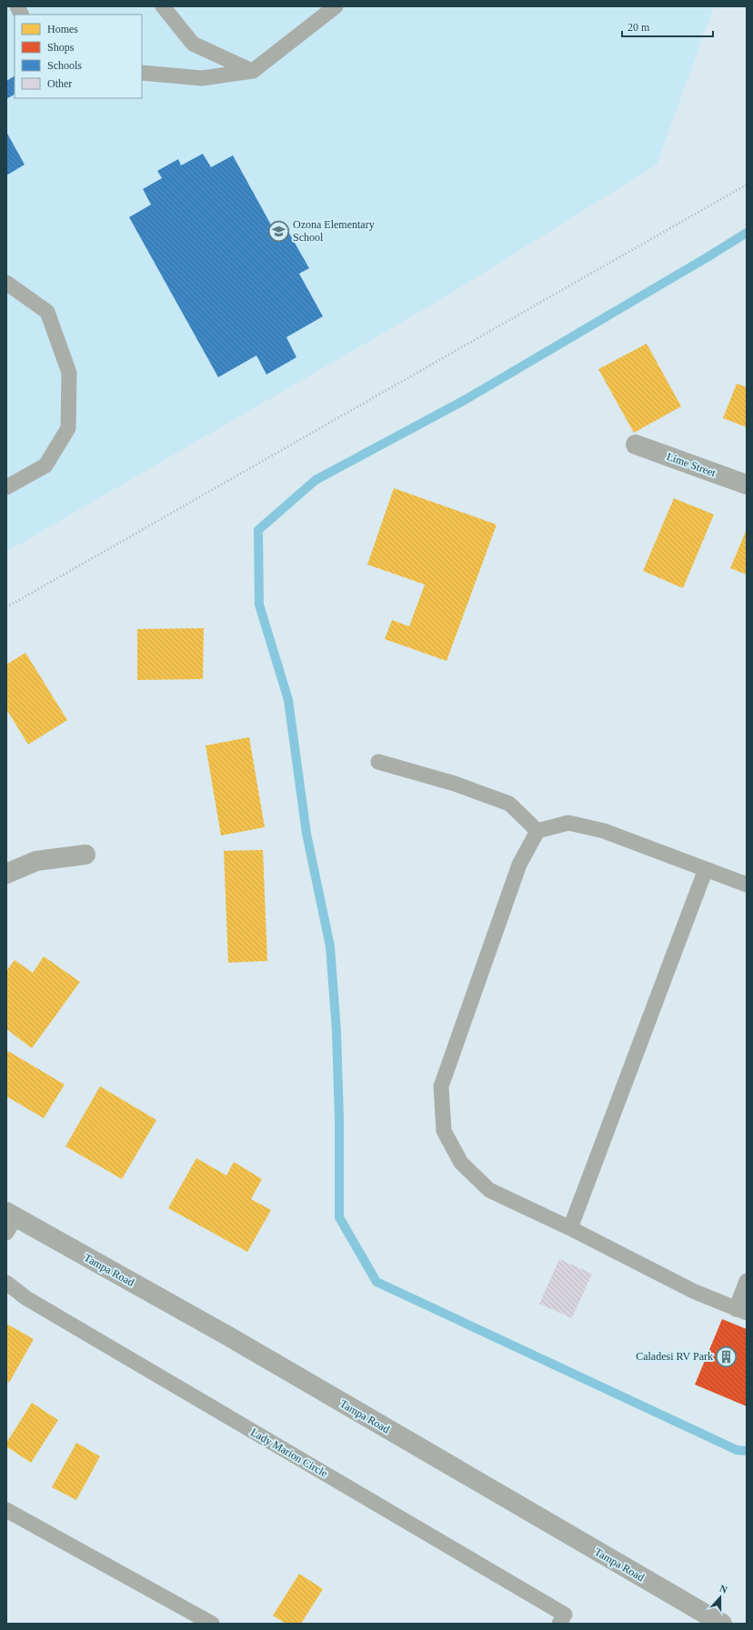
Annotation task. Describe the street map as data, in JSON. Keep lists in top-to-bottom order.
{
  "streets": {
    "street": ["Lime Street", "Tampa Road"],
    "lane": ["Lady Marion Circle"]
  },
  "places": {
    "school or university": ["Ozona Elementary School"],
    "building": ["Caladesi RV Park"]
  },
  "legend": [
    "Homes",
    "Shops",
    "Schools",
    "Other"
  ],
  "scale_bar": "20 m",
  "north": "top"
}
